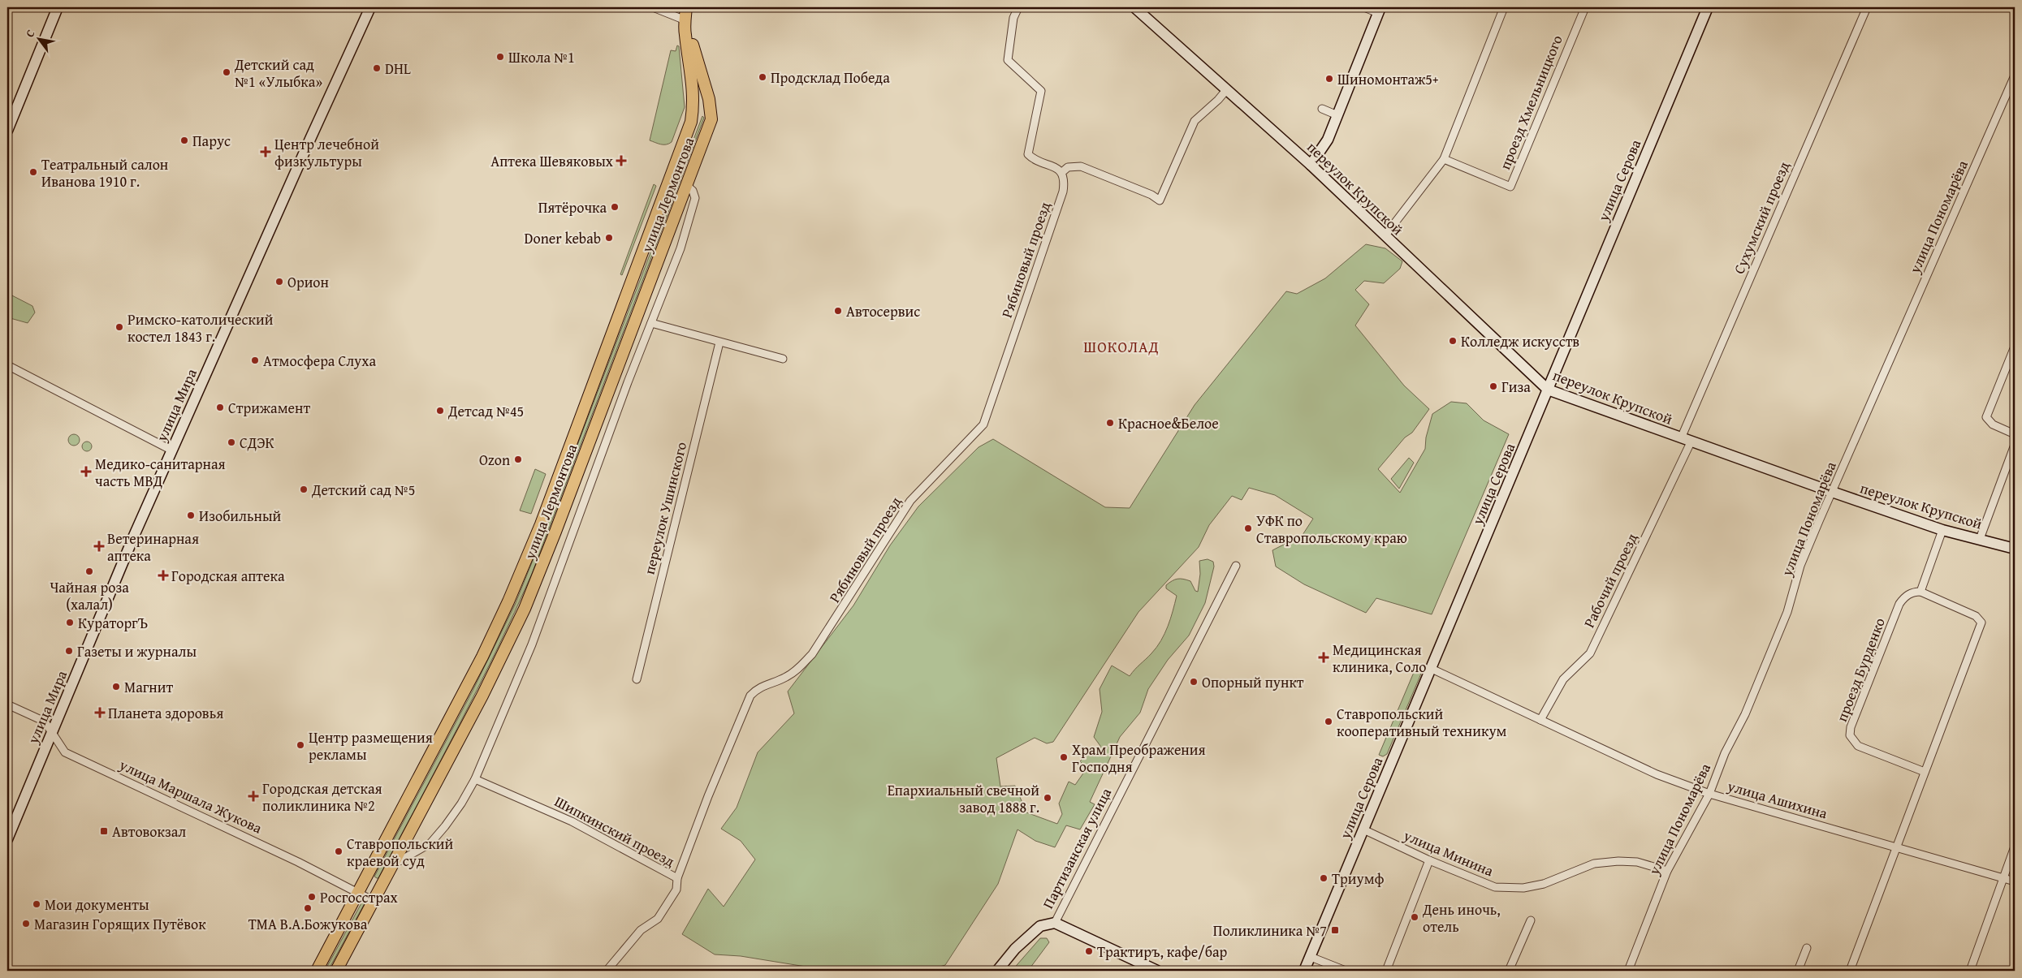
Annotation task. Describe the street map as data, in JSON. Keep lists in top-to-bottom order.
{
  "streets": {
    "main road": [
      "улица Серова",
      "переулок Крупской",
      "улица Лермонтова",
      "улица Мира",
      "Партизанская улица"
    ],
    "street": [
      "проезд Хмельницкого",
      "улица Пономарёва",
      "Сухумский проезд",
      "Рябиновый проезд",
      "переулок Ушинского",
      "Рабочий проезд",
      "проезд Бурденко",
      "улица Маршала Жукова",
      "улица Ашихина",
      "Шипкинский проезд",
      "улица Минина"
    ]
  },
  "crossings": [
    ["улица Серова", "переулок Крупской"],
    ["улица Серова", "улица Ашихина"],
    ["улица Серова", "улица Минина"],
    ["переулок Крупской", "улица Пономарёва"],
    ["переулок Крупской", "Сухумский проезд"],
    ["переулок Крупской", "Рабочий проезд"],
    ["улица Лермонтова", "улица Маршала Жукова"],
    ["улица Пономарёва", "улица Ашихина"],
    ["улица Пономарёва", "улица Минина"],
    ["Рябиновый проезд", "Шипкинский проезд"],
    ["улица Мира", "улица Маршала Жукова"],
    ["Рабочий проезд", "улица Ашихина"]
  ],
  "districts": ["ШОКОЛАД"],
  "places": {
    "other": [
      "Школа №1",
      "DHL",
      "Детский сад №1 «Улыбка»",
      "Продсклад Победа",
      "Шиномонтаж5+",
      "Парус",
      "Театральный салон Иванова 1910 г.",
      "Пятёрочка",
      "Doner kebab",
      "Орион",
      "Автосервис",
      "Римско-католический костел 1843 г.",
      "Колледж искусств",
      "Атмосфера Слуха",
      "Гиза",
      "Стрижамент",
      "Детсад №45",
      "Красное&Белое",
      "СДЭК",
      "Ozon",
      "Детский сад №5",
      "Изобильный",
      "УФК по Ставропольскому краю",
      "Чайная роза (халал)",
      "КураторгЪ",
      "Газеты и журналы",
      "Опорный пункт",
      "Магнит",
      "Ставропольский кооперативный техникум",
      "Центр размещения рекламы",
      "Храм Преображения Господня",
      "Епархиальный свечной завод 1888 г.",
      "Ставропольский краевой суд",
      "Триумф",
      "Росгосстрах",
      "Мои документы",
      "ТМА В.А.Божукова",
      "День иночь, отель",
      "Магазин Горящих Путёвок",
      "Трактиръ, кафе/бар"
    ],
    "health": [
      "Центр лечебной физкультуры",
      "Аптека Шевяковых",
      "Медико-санитарная часть МВД",
      "Ветеринарная аптека",
      "Городская аптека",
      "Медицинская клиника, Соло",
      "Планета здоровья",
      "Городская детская поликлиника №2"
    ],
    "transit": ["Автовокзал", "Поликлиника №7"]
  },
  "north": "top left"
}
